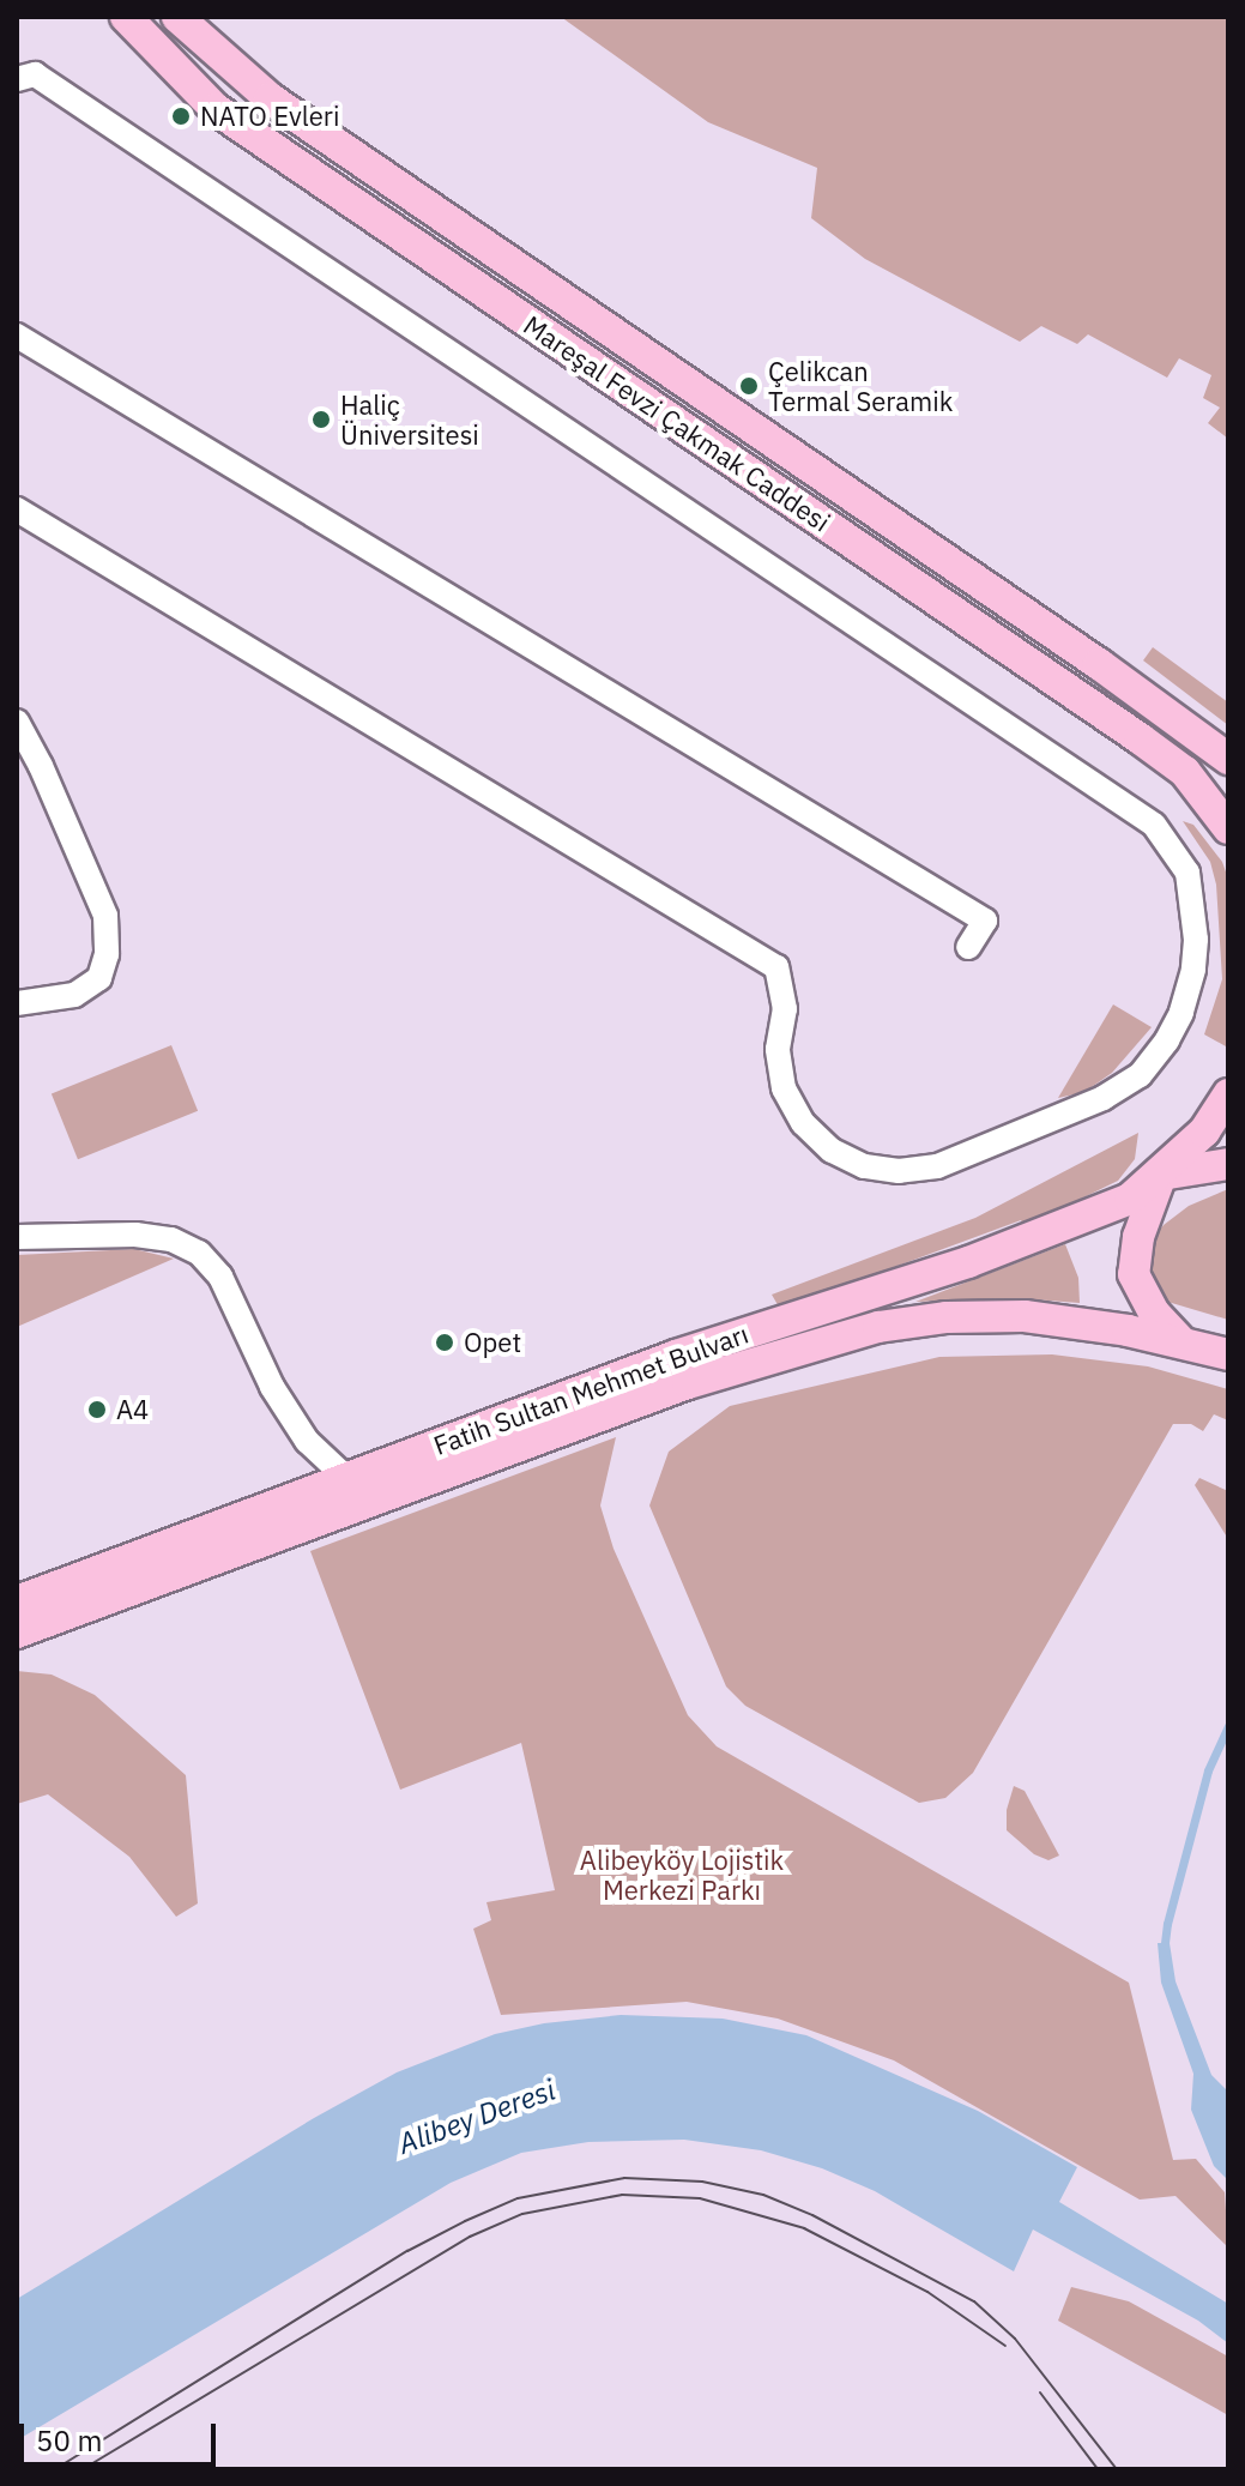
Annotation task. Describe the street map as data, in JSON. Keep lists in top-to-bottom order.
{
  "streets": {
    "main road": ["Mareşal Fevzi Çakmak Caddesi", "Fatih Sultan Mehmet Bulvarı"]
  },
  "water": ["Alibey Deresi"],
  "parks": ["Alibeyköy Lojistik Merkezi Parkı"],
  "places": [
    "NATO Evleri",
    "Çelikcan Termal Seramik",
    "Haliç Üniversitesi",
    "Opet",
    "A4"
  ],
  "scale_bar": "50 m"
}
